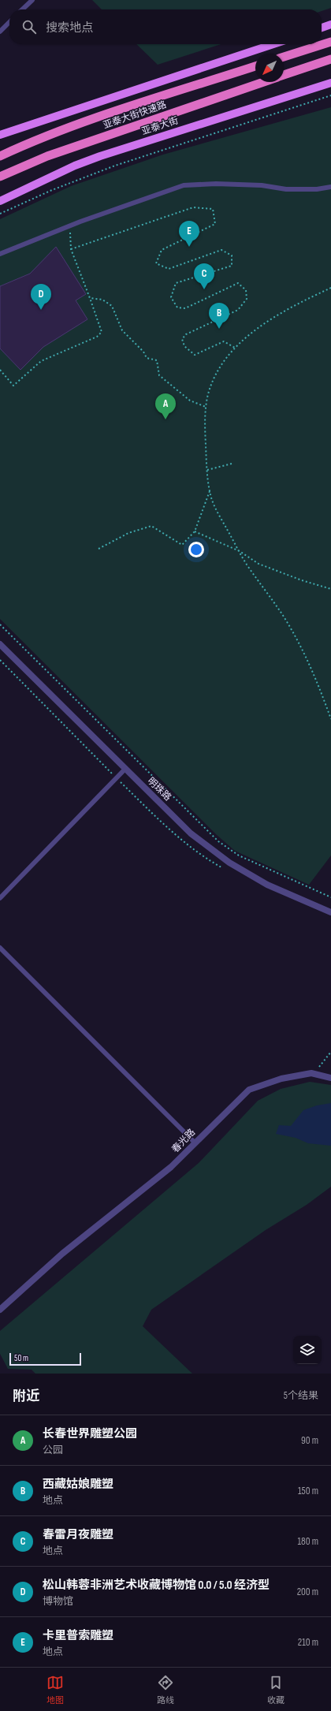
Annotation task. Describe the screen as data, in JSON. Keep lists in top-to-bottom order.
{
  "streets": {
    "highway": ["亚泰大街快速路"],
    "main road": ["亚泰大街"],
    "street": ["明珠路", "春光路"]
  },
  "scale_bar": "50 m",
  "north": "bottom left",
  "page": {
    "search": "搜索地点",
    "pins": [
      "E",
      "C",
      "D",
      "B",
      "A"
    ],
    "scale": "50 m",
    "heading": ["附近", "5个结果"],
    "list": [
      {
        "mark": "A",
        "name": "长春世界雕塑公园",
        "note": "公园",
        "value": "90 m"
      },
      {
        "mark": "B",
        "name": "西藏姑娘雕塑",
        "note": "地点",
        "value": "150 m"
      },
      {
        "mark": "C",
        "name": "春雷月夜雕塑",
        "note": "地点",
        "value": "180 m"
      },
      {
        "mark": "D",
        "name": "松山韩蓉非洲艺术收藏博物馆 0.0 / 5.0 经济型",
        "note": "博物馆",
        "value": "200 m"
      },
      {
        "mark": "E",
        "name": "卡里普索雕塑",
        "note": "地点",
        "value": "210 m"
      }
    ],
    "nav": ["地图", "路线", "收藏"]
  }
}
